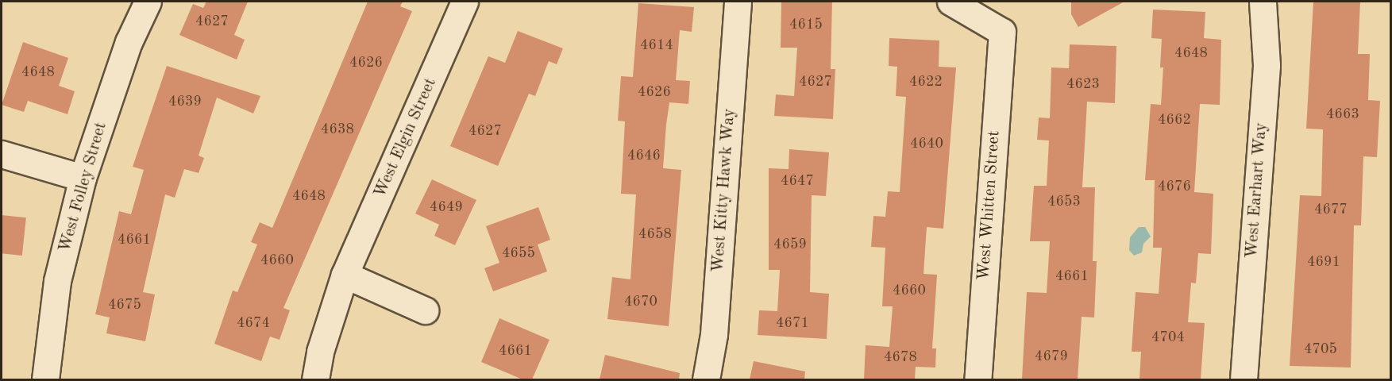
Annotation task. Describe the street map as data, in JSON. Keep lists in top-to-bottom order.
{
  "streets": {
    "street": [
      "West Elgin Street",
      "West Folley Street",
      "West Kitty Hawk Way",
      "West Earhart Way",
      "West Whitten Street"
    ]
  },
  "house_numbers": [
    "4627",
    "4615",
    "4614",
    "4648",
    "4626",
    "4648",
    "4627",
    "4622",
    "4623",
    "4626",
    "4639",
    "4663",
    "4662",
    "4638",
    "4627",
    "4640",
    "4646",
    "4647",
    "4676",
    "4648",
    "4653",
    "4649",
    "4677",
    "4658",
    "4661",
    "4659",
    "4655",
    "4660",
    "4691",
    "4661",
    "4660",
    "4670",
    "4675",
    "4674",
    "4671",
    "4704",
    "4705",
    "4661",
    "4679",
    "4678"
  ]
}
